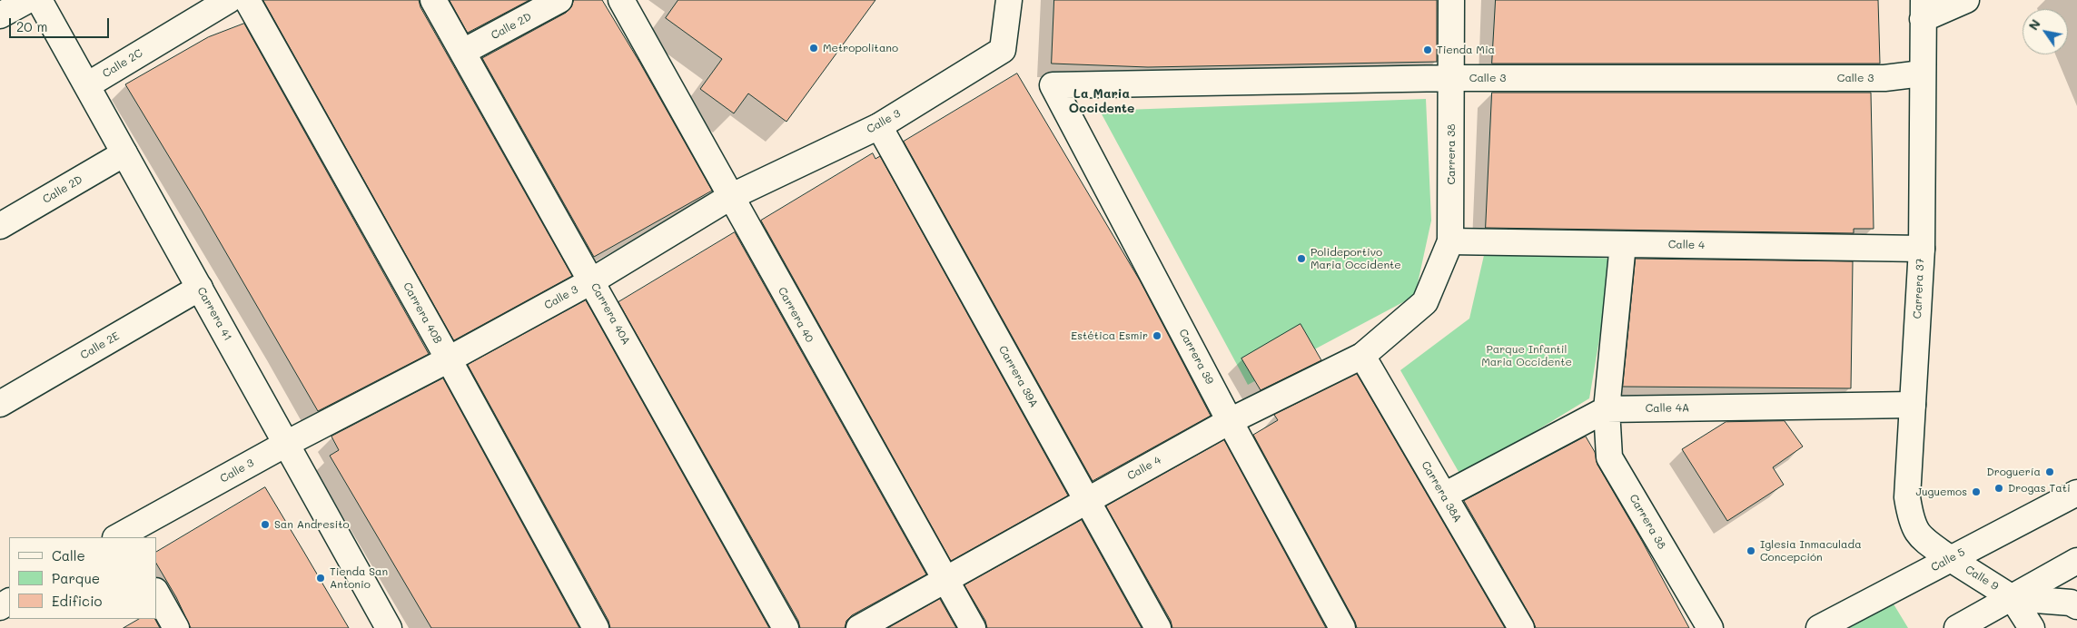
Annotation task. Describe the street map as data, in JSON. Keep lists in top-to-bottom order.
{
  "streets": {
    "street": [
      "Calle 2D",
      "Calle 2C",
      "Calle 3",
      "Carrera 38",
      "Calle 4",
      "Carrera 37",
      "Carrera 40B",
      "Carrera 41",
      "Carrera 40A",
      "Carrera 40",
      "Calle 2E",
      "Carrera 39",
      "Carrera 39A",
      "Calle 4A",
      "Carrera 38A",
      "Calle 5",
      "Calle 9"
    ]
  },
  "crossings": [
    ["Calle 2D", "Carrera 41"],
    ["Calle 2D", "Carrera 40A"],
    ["Calle 2C", "Carrera 41"],
    ["Calle 3", "Carrera 38"],
    ["Calle 3", "Carrera 37"],
    ["Calle 3", "Carrera 40B"],
    ["Calle 3", "Carrera 41"],
    ["Calle 3", "Carrera 40A"],
    ["Calle 3", "Carrera 40"],
    ["Calle 3", "Carrera 39"],
    ["Calle 3", "Carrera 39A"],
    ["Carrera 38", "Calle 4"],
    ["Carrera 38", "Calle 4A"],
    ["Calle 4", "Carrera 37"],
    ["Calle 4", "Carrera 40"],
    ["Calle 4", "Carrera 39"],
    ["Calle 4", "Carrera 39A"],
    ["Calle 4", "Carrera 38A"],
    ["Carrera 37", "Calle 4A"],
    ["Carrera 37", "Calle 5"],
    ["Carrera 37", "Calle 9"],
    ["Carrera 41", "Calle 2E"],
    ["Calle 4A", "Carrera 38A"],
    ["Calle 5", "Calle 9"]
  ],
  "districts": ["La Maria Occidente"],
  "parks": ["Parque Infantil Maria Occidente"],
  "places": [
    "Metropolitano",
    "Tienda Mia",
    "Polideportivo Maria Occidente",
    "Estética Esmir",
    "Droguería",
    "Drogas Tati",
    "Juguemos",
    "San Andresito",
    "Iglesia Inmaculada Concepción",
    "Tienda San Antonio"
  ],
  "legend": ["Calle", "Parque", "Edificio"],
  "scale_bar": "20 m",
  "north": "top left"
}
